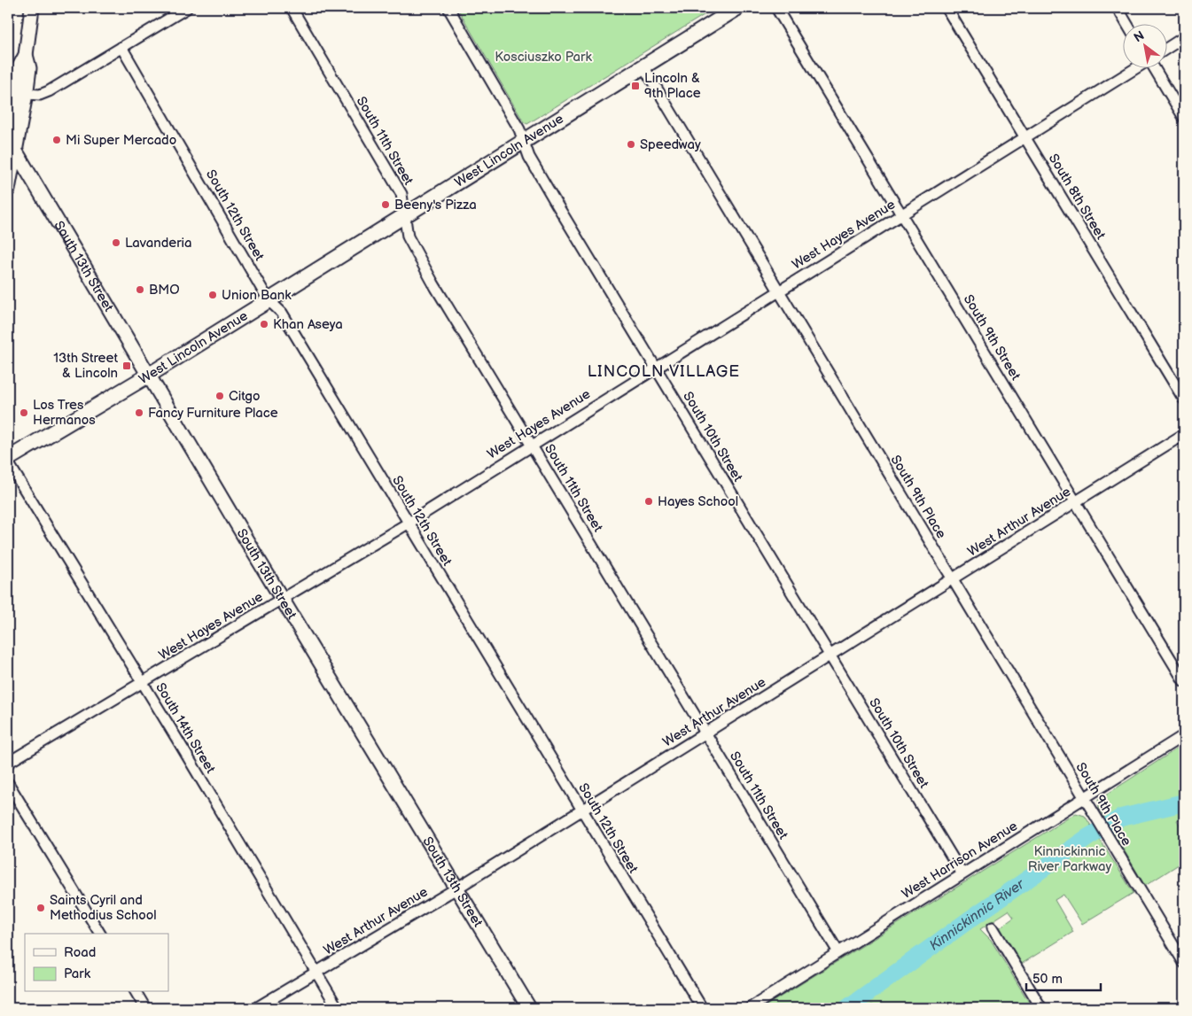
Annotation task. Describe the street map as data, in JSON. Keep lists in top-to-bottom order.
{
  "streets": {
    "main road": ["West Lincoln Avenue"],
    "street": [
      "South 11th Street",
      "South 8th Street",
      "South 12th Street",
      "West Hayes Avenue",
      "South 13th Street",
      "South 9th Street",
      "South 10th Street",
      "South 9th Place",
      "West Arthur Avenue",
      "South 14th Street",
      "West Harrison Avenue"
    ]
  },
  "crossings": [
    ["South 11th Street", "West Lincoln Avenue"],
    ["South 11th Street", "West Hayes Avenue"],
    ["South 11th Street", "West Arthur Avenue"],
    ["South 11th Street", "West Harrison Avenue"],
    ["West Lincoln Avenue", "South 12th Street"],
    ["West Lincoln Avenue", "South 13th Street"],
    ["West Lincoln Avenue", "South 10th Street"],
    ["West Lincoln Avenue", "South 9th Place"],
    ["South 8th Street", "West Hayes Avenue"],
    ["South 12th Street", "West Hayes Avenue"],
    ["South 12th Street", "West Arthur Avenue"],
    ["West Hayes Avenue", "South 13th Street"],
    ["West Hayes Avenue", "South 9th Street"],
    ["West Hayes Avenue", "South 10th Street"],
    ["West Hayes Avenue", "South 9th Place"],
    ["West Hayes Avenue", "South 14th Street"],
    ["South 13th Street", "West Arthur Avenue"],
    ["South 9th Street", "West Arthur Avenue"],
    ["South 10th Street", "West Arthur Avenue"],
    ["South 10th Street", "West Harrison Avenue"],
    ["South 9th Place", "West Arthur Avenue"],
    ["South 9th Place", "West Harrison Avenue"],
    ["West Arthur Avenue", "South 14th Street"]
  ],
  "districts": ["LINCOLN VILLAGE"],
  "water": ["Kinnickinnic River"],
  "parks": ["Kosciuszko Park", "Kinnickinnic River Parkway"],
  "places": {
    "transit": ["Lincoln & 9th Place", "13th Street & Lincoln"],
    "other": [
      "Mi Super Mercado",
      "Speedway",
      "Beeny's Pizza",
      "Lavanderia",
      "BMO",
      "Union Bank",
      "Khan Aseya",
      "Citgo",
      "Los Tres Hermanos",
      "Fancy Furniture Place",
      "Hayes School",
      "Saints Cyril and Methodius School"
    ]
  },
  "legend": ["Road", "Park"],
  "scale_bar": "50 m",
  "north": "top left"
}
